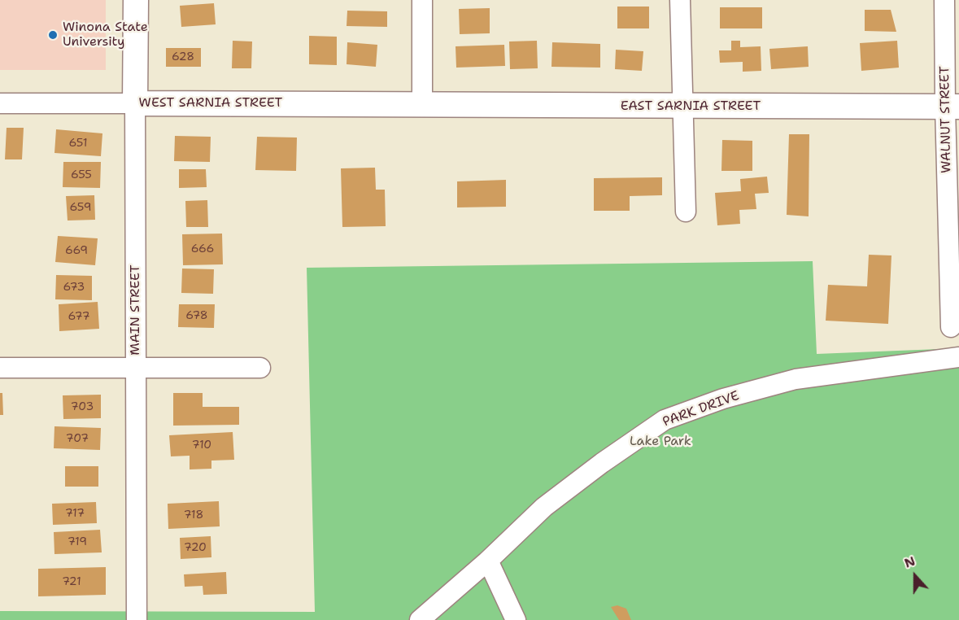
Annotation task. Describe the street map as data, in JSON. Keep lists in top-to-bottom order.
{
  "streets": {
    "main road": ["WEST SARNIA STREET", "EAST SARNIA STREET", "MAIN STREET"],
    "street": ["WALNUT STREET", "PARK DRIVE"]
  },
  "crossings": [
    ["WEST SARNIA STREET", "EAST SARNIA STREET"],
    ["WEST SARNIA STREET", "MAIN STREET"],
    ["EAST SARNIA STREET", "WALNUT STREET"]
  ],
  "parks": ["Lake Park"],
  "places": ["Winona State University"],
  "house_numbers": [
    "628",
    "651",
    "655",
    "659",
    "666",
    "669",
    "673",
    "678",
    "677",
    "703",
    "707",
    "710",
    "717",
    "718",
    "719",
    "720",
    "721"
  ],
  "north": "top"
}
